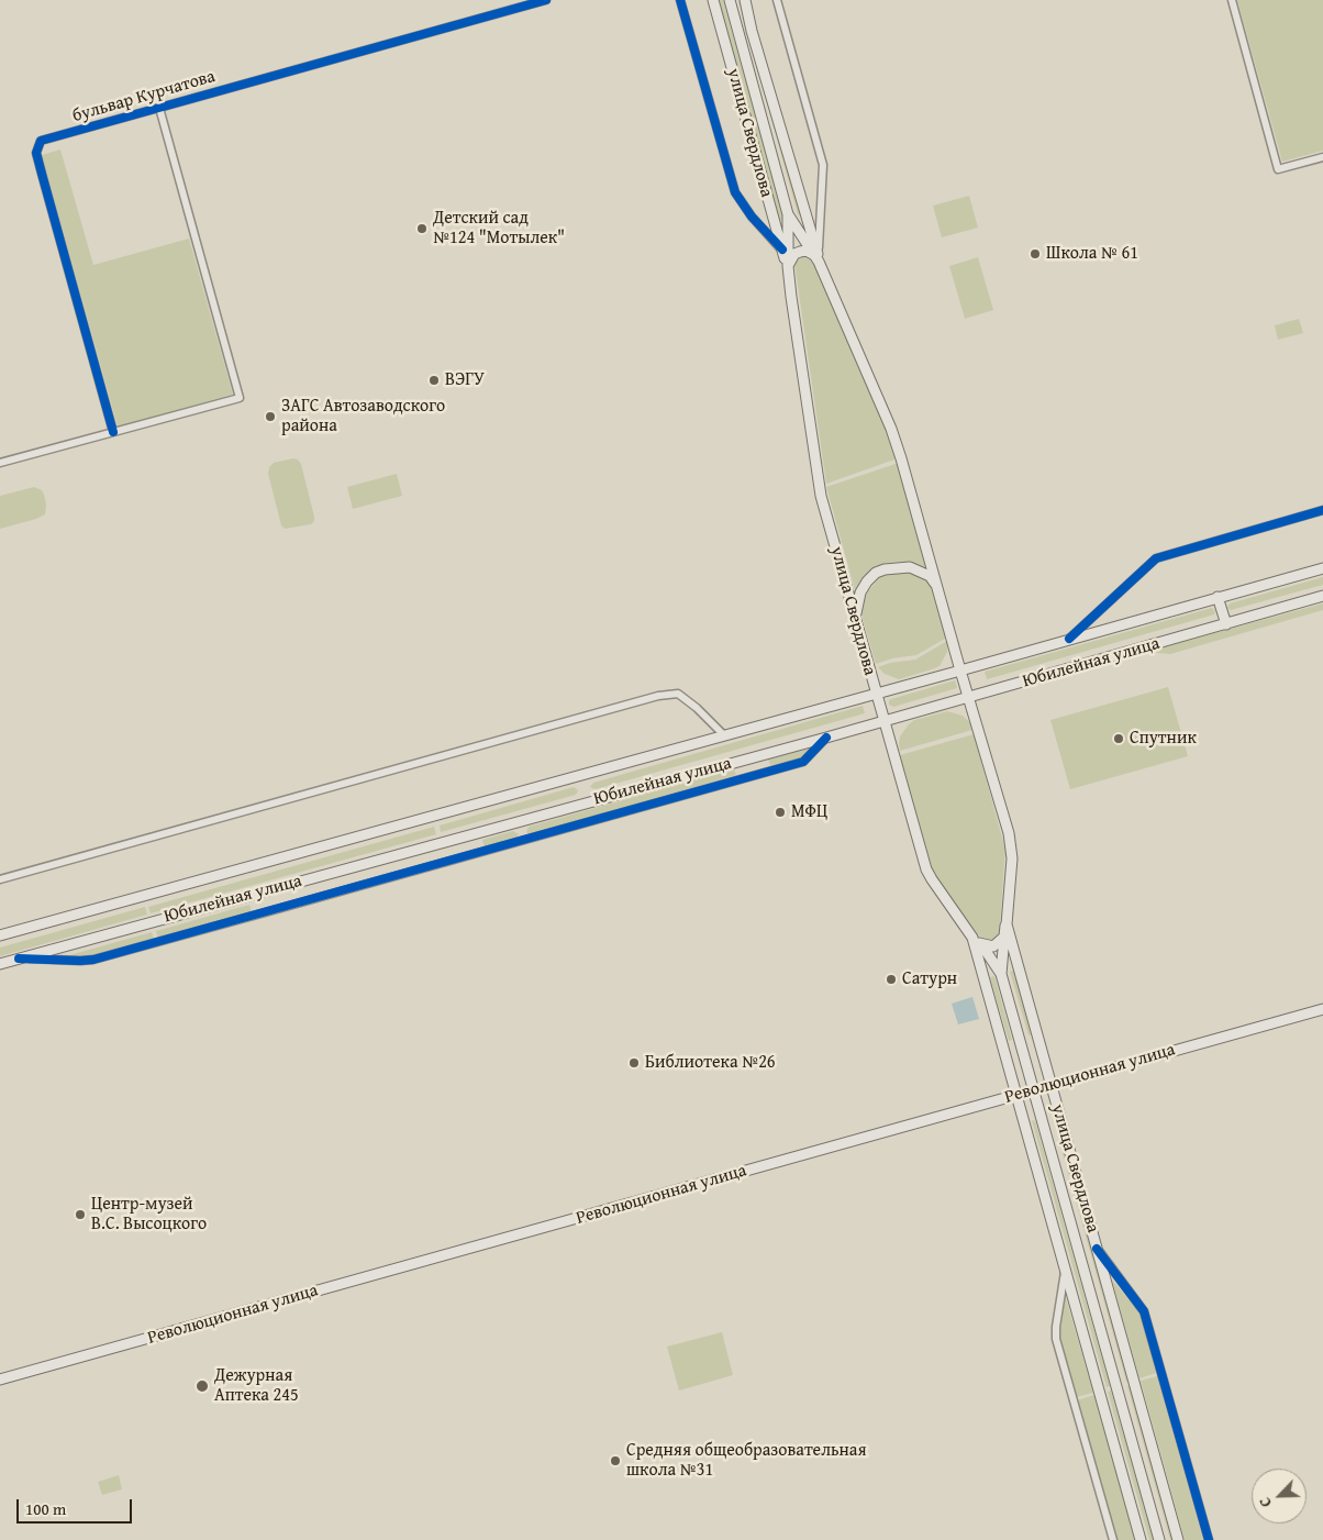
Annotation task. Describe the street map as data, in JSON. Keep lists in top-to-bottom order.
{
  "streets": {
    "main road": ["улица Свердлова", "Юбилейная улица", "Революционная улица"],
    "street": ["бульвар Курчатова"]
  },
  "crossings": [
    ["улица Свердлова", "Юбилейная улица"],
    ["улица Свердлова", "Революционная улица"]
  ],
  "places": [
    "Детский сад №124 \"Мотылек\"",
    "Школа № 61",
    "ВЭГУ",
    "ЗАГС Автозаводского района",
    "Спутник",
    "МФЦ",
    "Сатурн",
    "Библиотека №26",
    "Центр-музей В.С. Высоцкого",
    "Дежурная Аптека 245",
    "Средняя общеобразовательная школа №31"
  ],
  "scale_bar": "100 m",
  "north": "bottom left"
}
